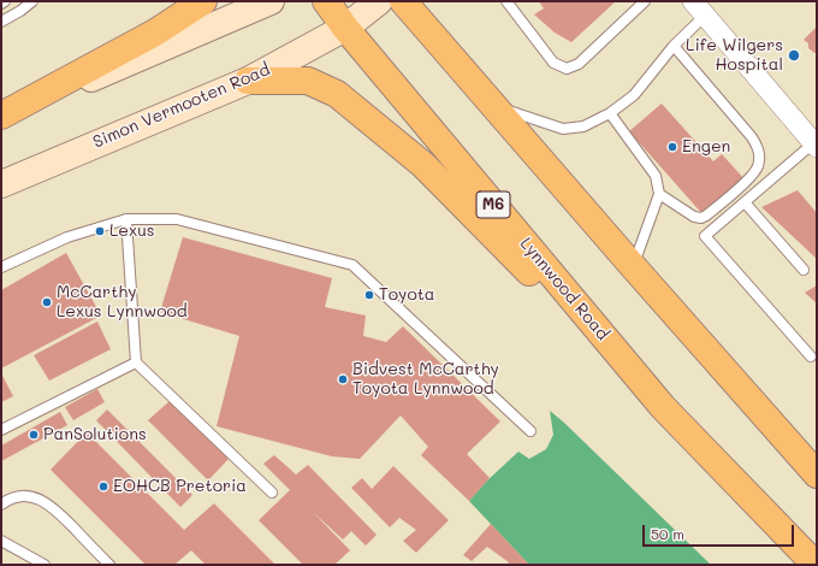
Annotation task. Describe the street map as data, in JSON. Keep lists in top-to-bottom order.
{
  "streets": {
    "main road": ["Simon Vermooten Road", "M6", "Lynnwood Road"]
  },
  "crossings": [
    ["Simon Vermooten Road", "Lynnwood Road"]
  ],
  "places": [
    "Life Wilgers Hospital",
    "Engen",
    "Lexus",
    "Toyota",
    "McCarthy Lexus Lynnwood",
    "Bidvest McCarthy Toyota Lynnwood",
    "PanSolutions",
    "EOHCB Pretoria"
  ],
  "scale_bar": "50 m"
}
